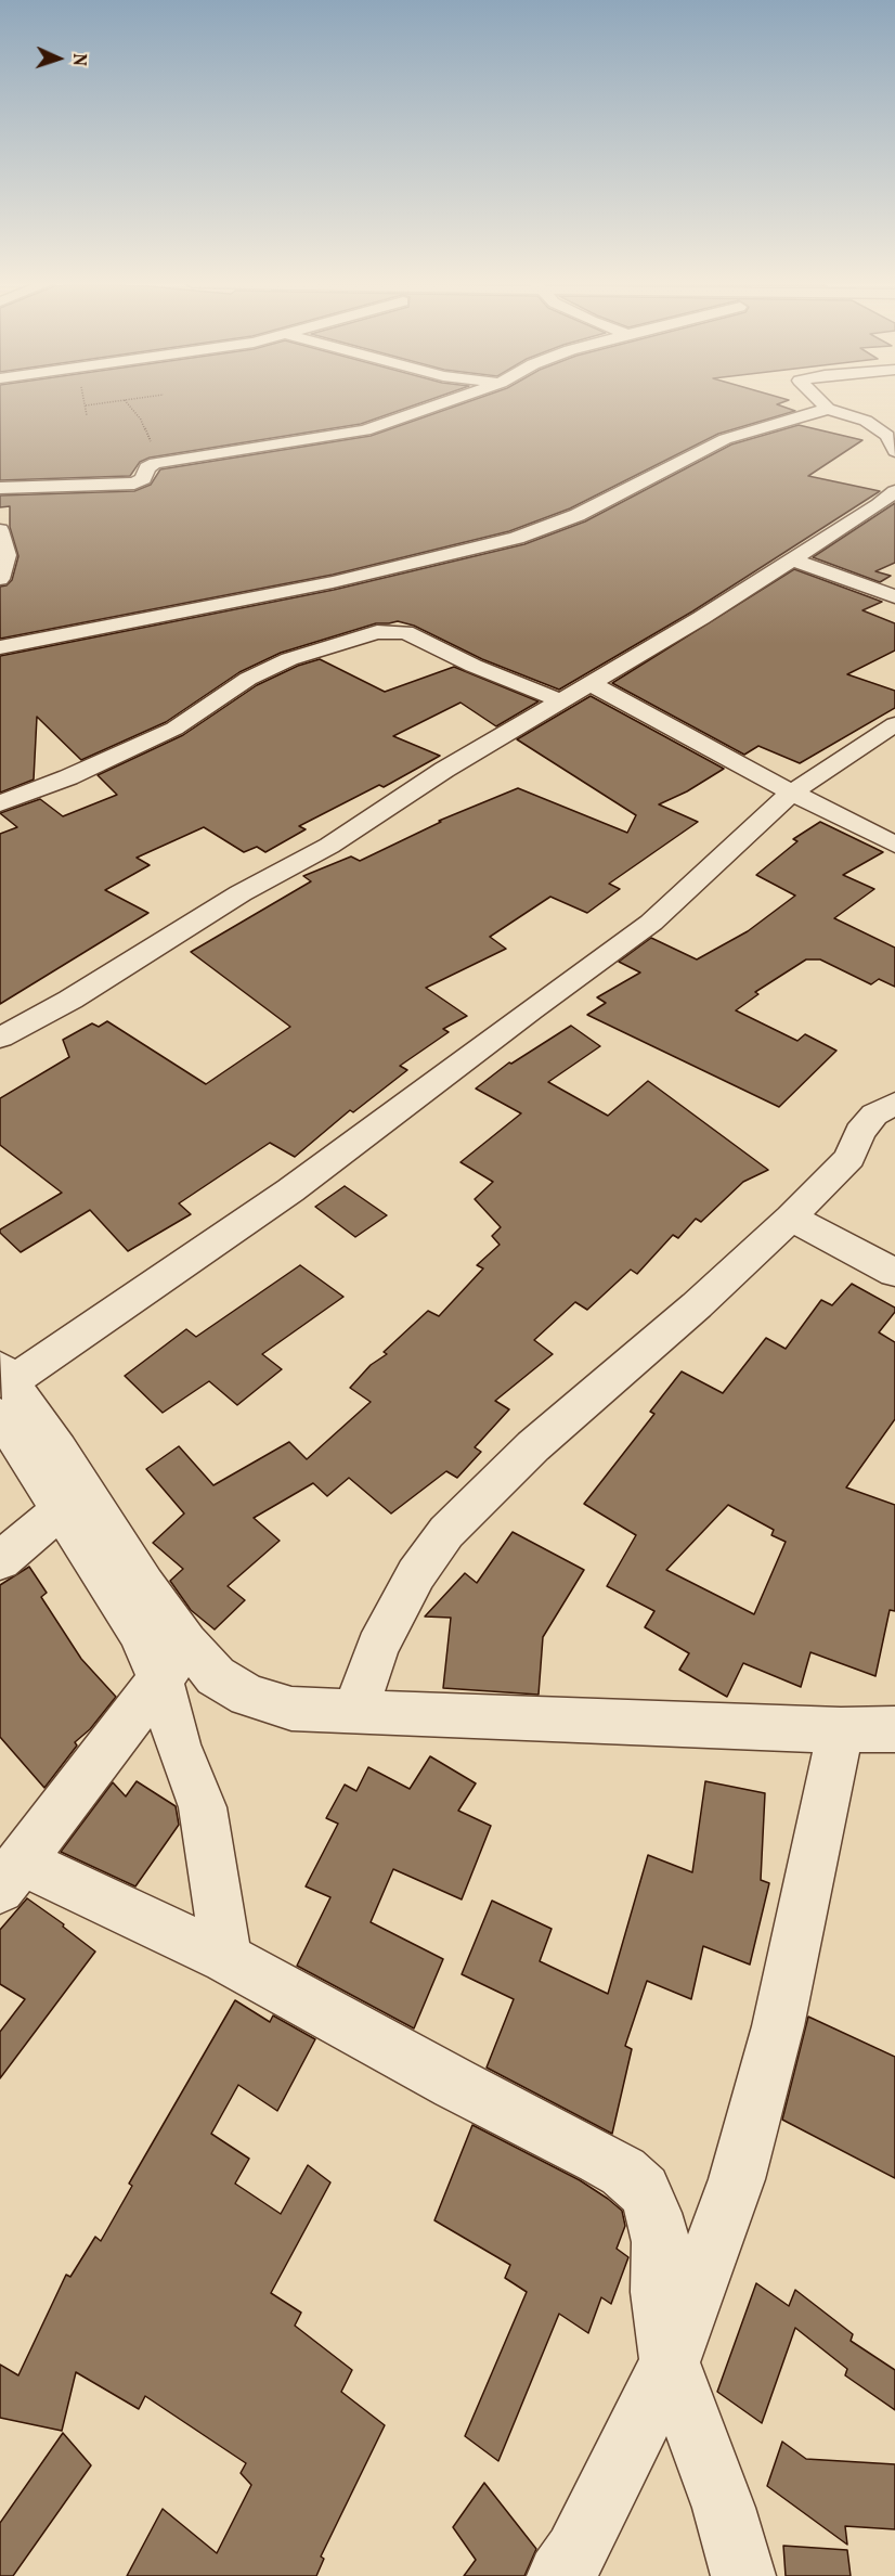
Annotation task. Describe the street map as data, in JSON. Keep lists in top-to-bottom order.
{
  "north": "right"
}
